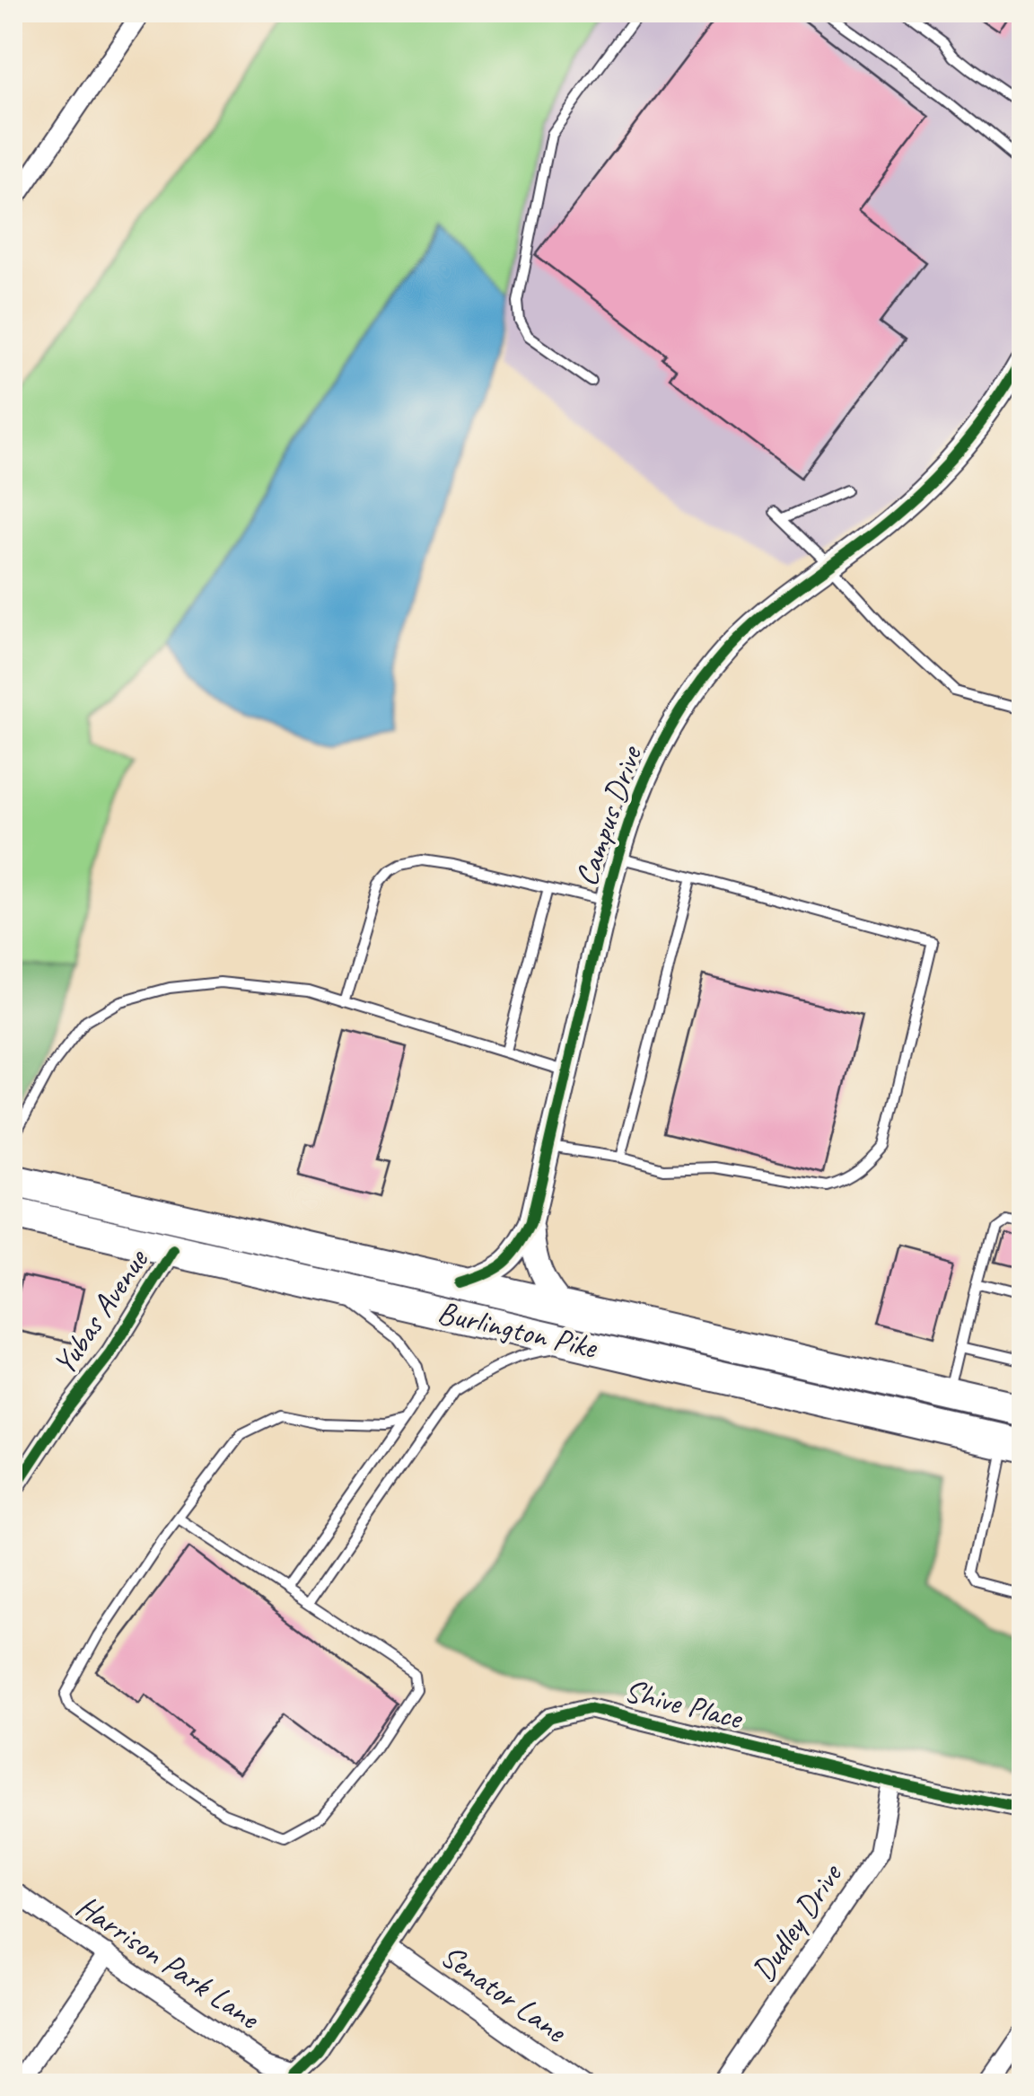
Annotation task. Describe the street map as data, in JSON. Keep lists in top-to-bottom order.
{
  "streets": {
    "highway": ["Burlington Pike"],
    "street": [
      "Campus Drive",
      "Yubas Avenue",
      "Shive Place",
      "Dudley Drive",
      "Harrison Park Lane",
      "Senator Lane"
    ]
  },
  "crossings": [
    ["Campus Drive", "Burlington Pike"],
    ["Yubas Avenue", "Burlington Pike"],
    ["Shive Place", "Dudley Drive"],
    ["Shive Place", "Harrison Park Lane"],
    ["Shive Place", "Senator Lane"]
  ]
}
